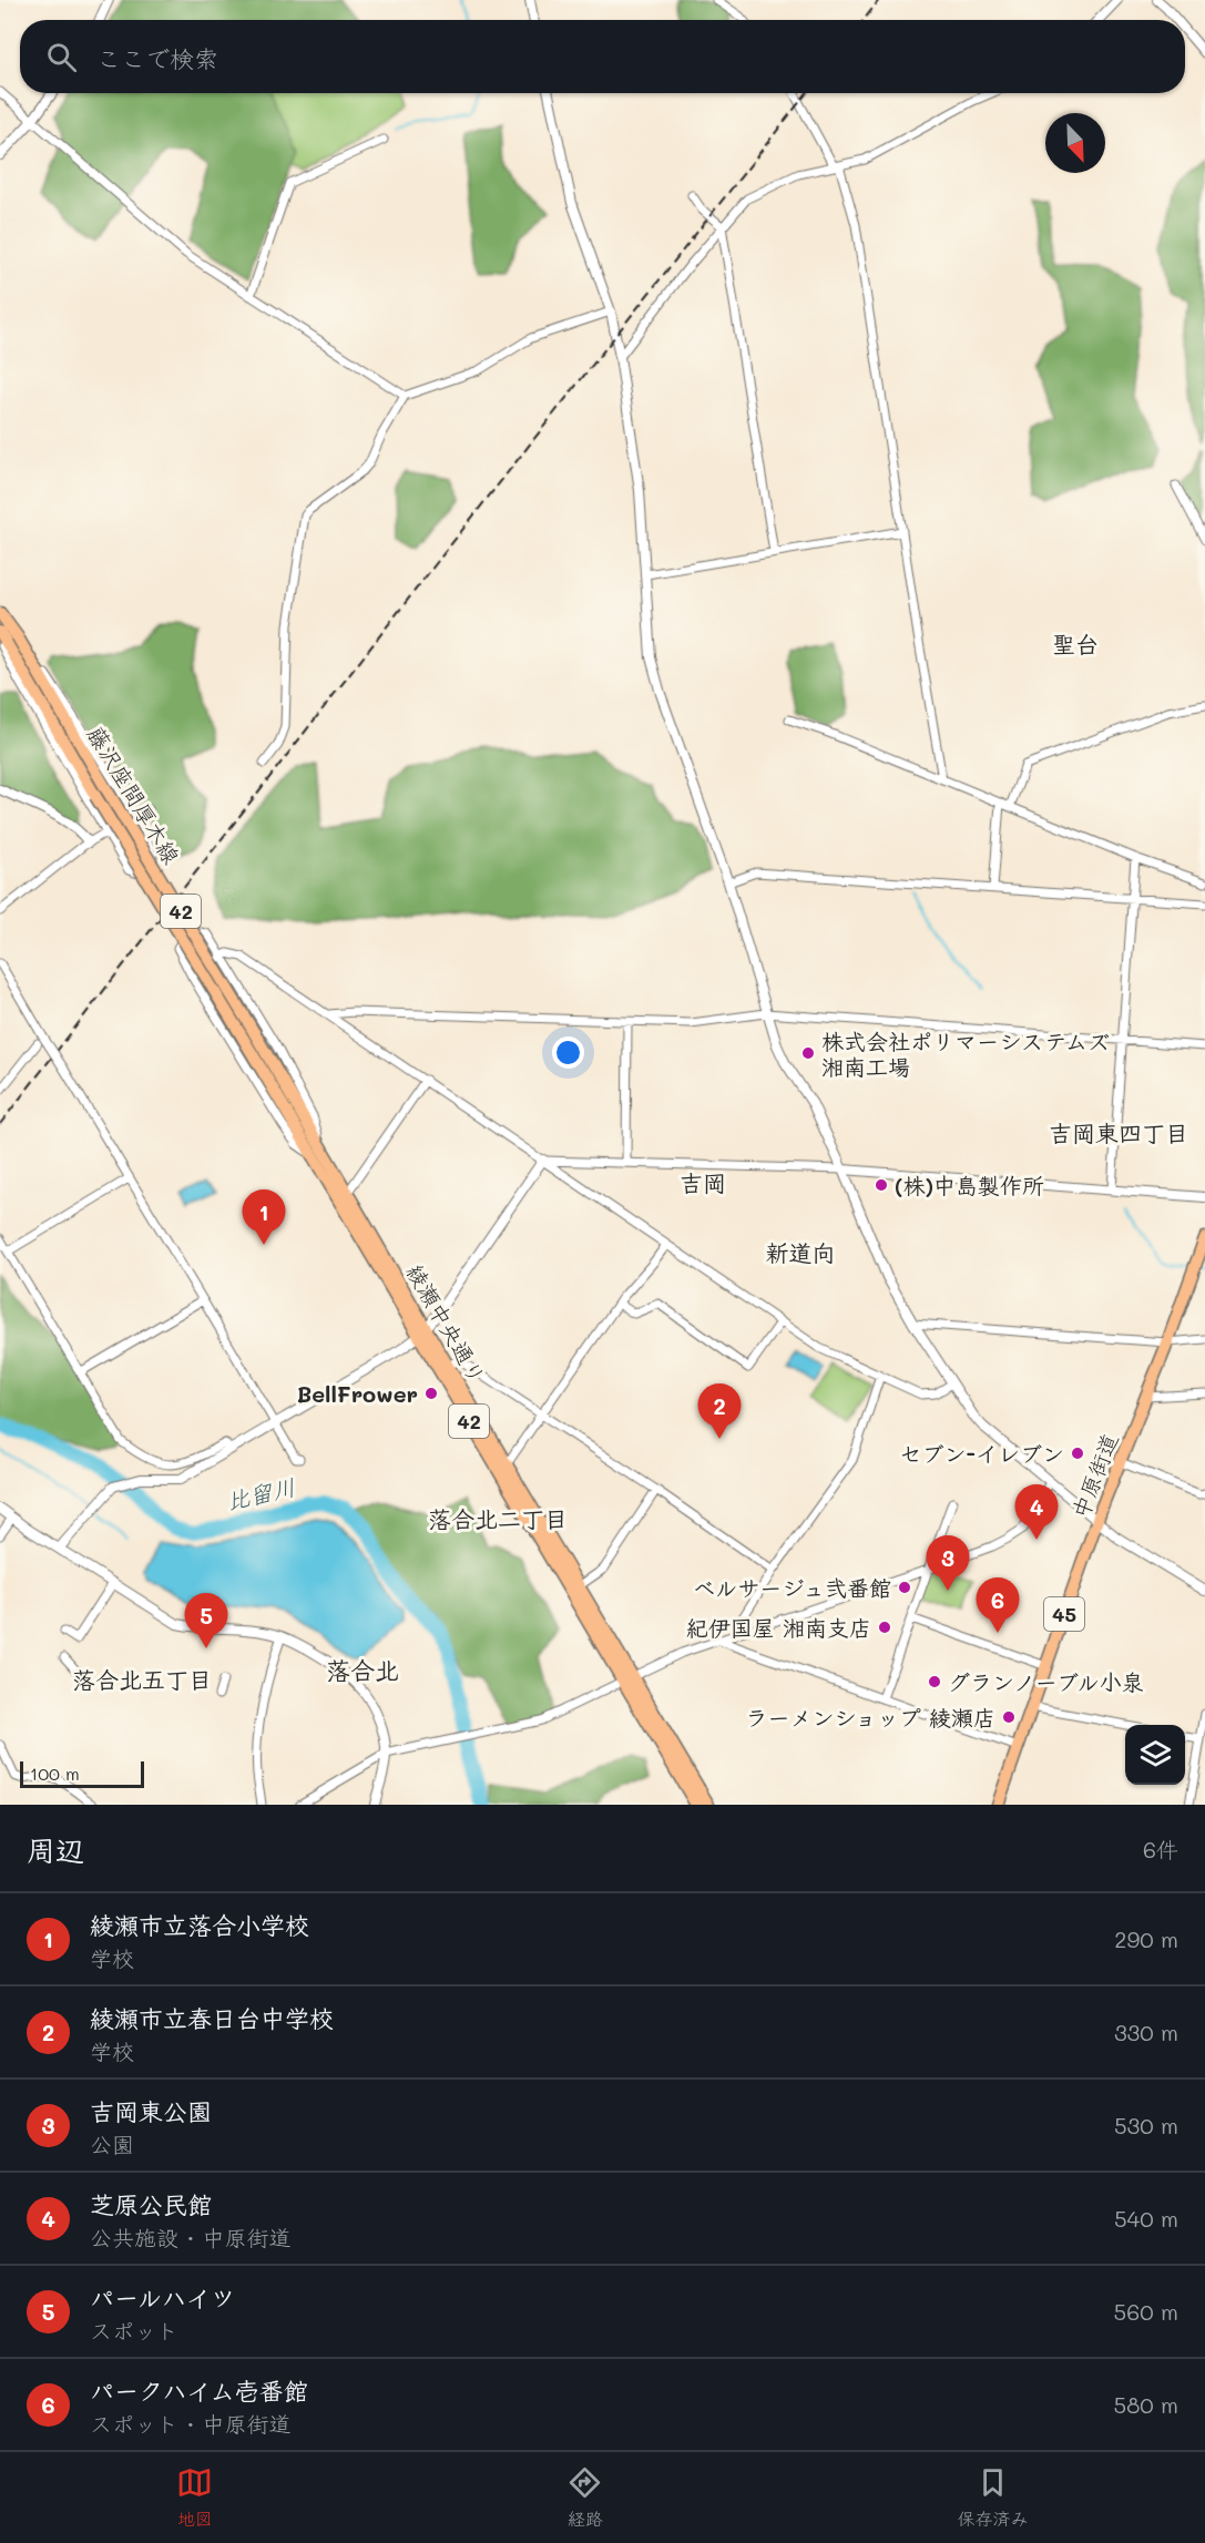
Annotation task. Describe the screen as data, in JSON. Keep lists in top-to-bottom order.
{
  "streets": {
    "main road": [
      "藤沢座間厚木線",
      "42",
      "綾瀬中央通り",
      "中原街道",
      "45"
    ]
  },
  "crossings": [
    ["藤沢座間厚木線", "綾瀬中央通り"]
  ],
  "districts": [
    "聖台",
    "吉岡東四丁目",
    "吉岡",
    "新道向",
    "落合北二丁目",
    "落合北",
    "落合北五丁目"
  ],
  "water": ["比留川"],
  "places": [
    "株式会社ポリマーシステムズ 湘南工場",
    "(株)中島製作所",
    "BellFrower",
    "セブン-イレブン",
    "ベルサージュ弐番館",
    "紀伊国屋 湘南支店",
    "グランノーブル小泉",
    "ラーメンショップ 綾瀬店"
  ],
  "scale_bar": "100 m",
  "north": "bottom right",
  "page": {
    "search": "ここで検索",
    "pins": [
      "1",
      "2",
      "4",
      "3",
      "6",
      "5"
    ],
    "scale": "100 m",
    "heading": ["周辺", "6件"],
    "list": [
      {
        "mark": "1",
        "name": "綾瀬市立落合小学校",
        "note": "学校",
        "value": "290 m"
      },
      {
        "mark": "2",
        "name": "綾瀬市立春日台中学校",
        "note": "学校",
        "value": "330 m"
      },
      {
        "mark": "3",
        "name": "吉岡東公園",
        "note": "公園",
        "value": "530 m"
      },
      {
        "mark": "4",
        "name": "芝原公民館",
        "note": "公共施設 · 中原街道",
        "value": "540 m"
      },
      {
        "mark": "5",
        "name": "パールハイツ",
        "note": "スポット",
        "value": "560 m"
      },
      {
        "mark": "6",
        "name": "パークハイム壱番館",
        "note": "スポット · 中原街道",
        "value": "580 m"
      }
    ],
    "nav": ["地図", "経路", "保存済み"]
  }
}
